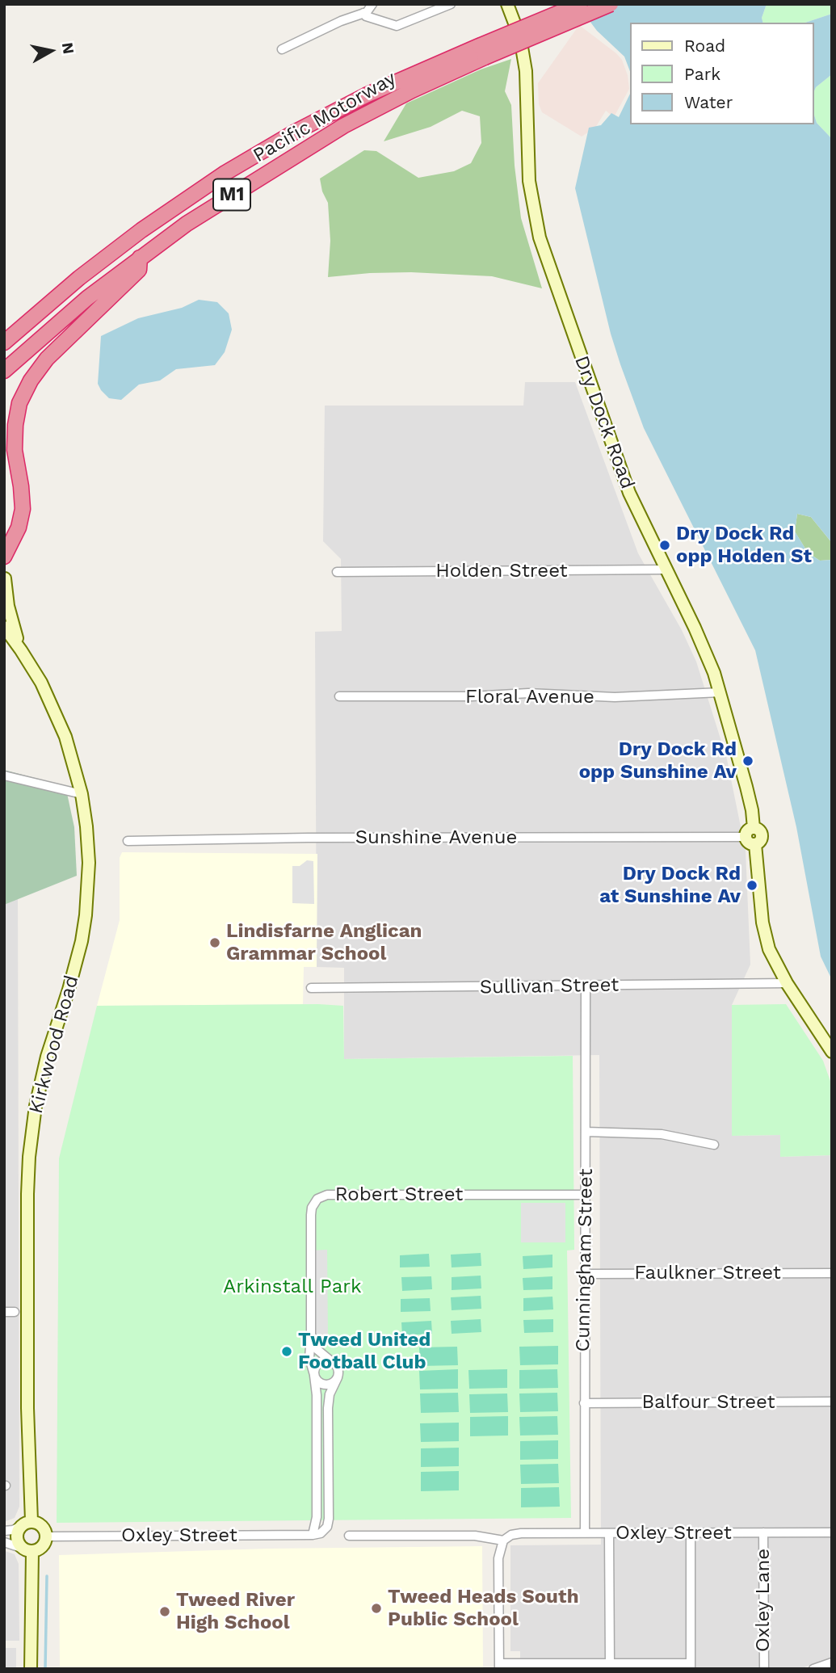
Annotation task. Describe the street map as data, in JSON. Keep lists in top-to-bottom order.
{
  "streets": {
    "highway": ["Pacific Motorway", "M1"],
    "street": [
      "Dry Dock Road",
      "Holden Street",
      "Floral Avenue",
      "Sunshine Avenue",
      "Sullivan Street",
      "Kirkwood Road",
      "Robert Street",
      "Cunningham Street",
      "Faulkner Street",
      "Balfour Street",
      "Oxley Street",
      "Oxley Lane"
    ]
  },
  "crossings": [
    ["Dry Dock Road", "Holden Street"],
    ["Dry Dock Road", "Floral Avenue"],
    ["Dry Dock Road", "Sunshine Avenue"],
    ["Dry Dock Road", "Sullivan Street"],
    ["Sullivan Street", "Cunningham Street"],
    ["Kirkwood Road", "Oxley Street"],
    ["Robert Street", "Cunningham Street"],
    ["Robert Street", "Oxley Street"],
    ["Cunningham Street", "Faulkner Street"],
    ["Cunningham Street", "Balfour Street"],
    ["Cunningham Street", "Oxley Street"],
    ["Oxley Street", "Oxley Lane"]
  ],
  "parks": ["Arkinstall Park"],
  "places": [
    "Dry Dock Rd opp Holden St",
    "Dry Dock Rd opp Sunshine Av",
    "Dry Dock Rd at Sunshine Av",
    "Lindisfarne Anglican Grammar School",
    "Tweed United Football Club",
    "Tweed Heads South Public School",
    "Tweed River High School"
  ],
  "legend": ["Road", "Park", "Water"],
  "north": "right"
}
